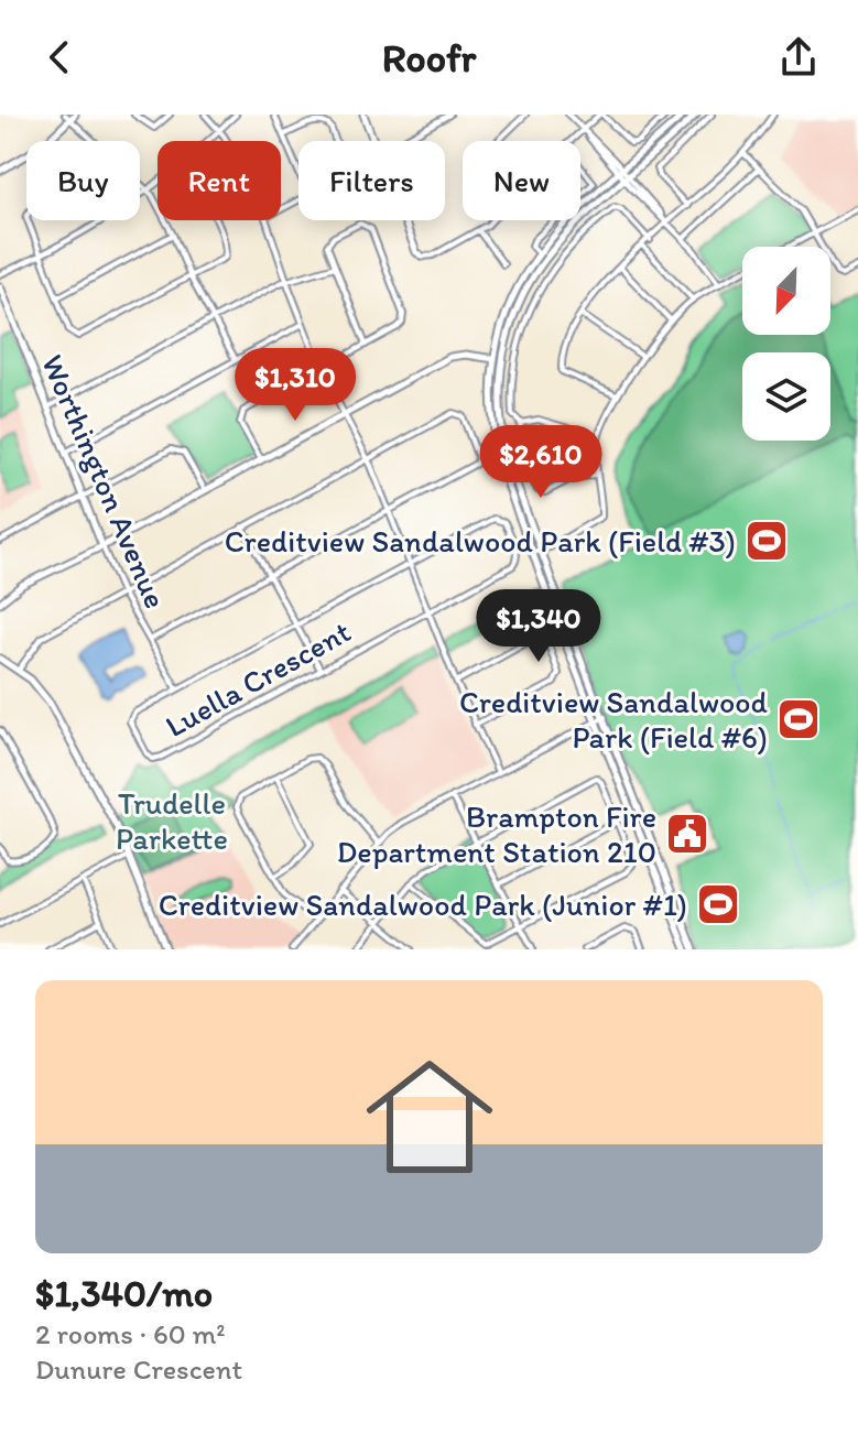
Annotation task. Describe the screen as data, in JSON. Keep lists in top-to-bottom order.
{
  "streets": {
    "main road": ["Worthington Avenue"],
    "street": ["Luella Crescent"]
  },
  "crossings": [
    ["Worthington Avenue", "Luella Crescent"]
  ],
  "parks": ["Trudelle Parkette"],
  "places": {
    "sports": ["Creditview Sandalwood Park (Field #3)", "Creditview Sandalwood Park (Field #6)", "Creditview Sandalwood Park (Junior #1)"],
    "public building": ["Brampton Fire Department Station 210"]
  },
  "north": "bottom left",
  "page": {
    "header": "Roofr",
    "chip": [
      "Buy",
      "Rent",
      "Filters",
      "New"
    ],
    "price": ["$1,310", "$2,610", "$1,340"],
    "list": [
      {
        "name": "$1,340/mo",
        "note": "2 rooms · 60 m² · Dunure Crescent"
      }
    ]
  }
}
